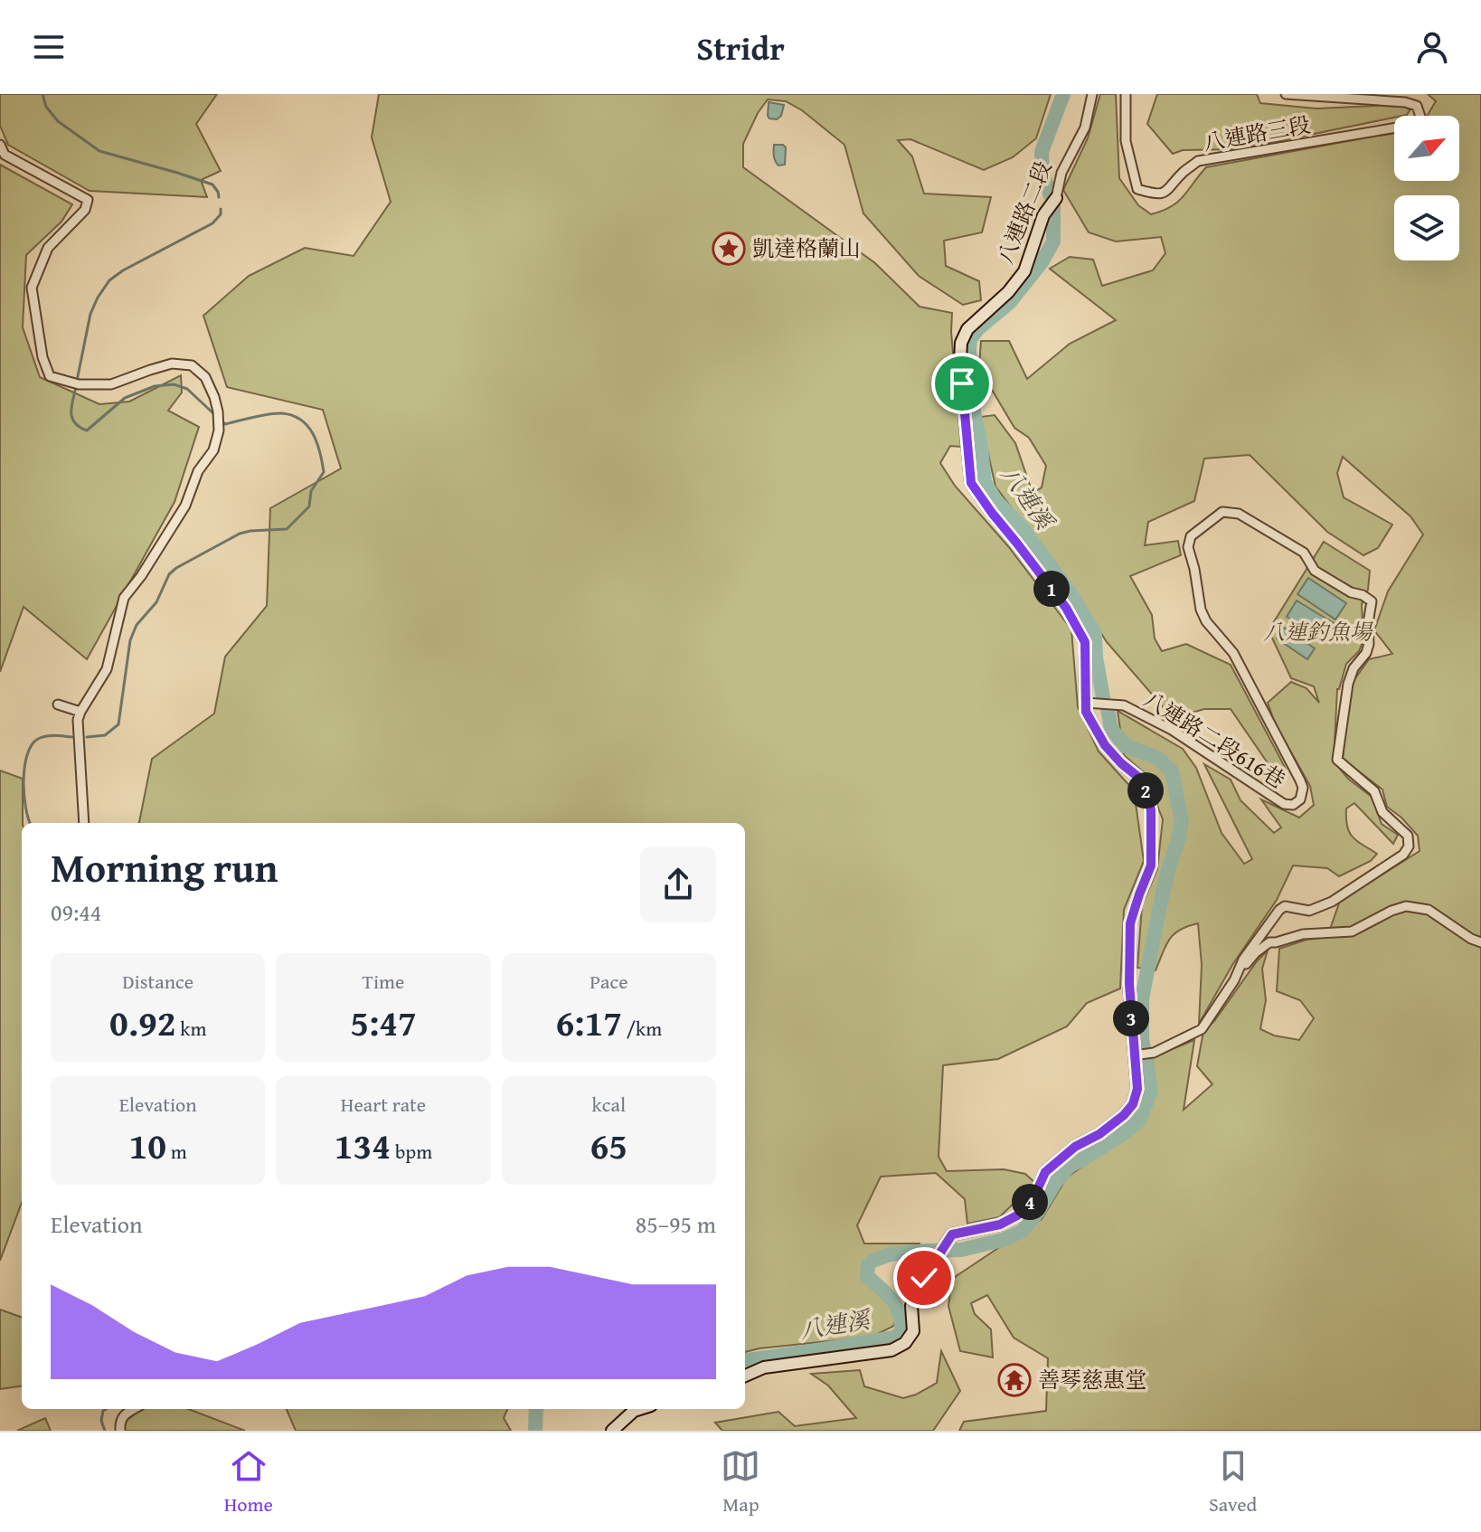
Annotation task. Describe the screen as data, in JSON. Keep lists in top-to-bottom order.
{
  "streets": {
    "street": ["八連路三段", "八連路二段", "八連路二段616巷"]
  },
  "crossings": [
    ["八連路二段", "八連路二段616巷"]
  ],
  "water": ["八連溪"],
  "parks": ["八連釣魚場"],
  "places": {
    "place": ["凱達格蘭山"],
    "temple": ["善琴慈惠堂"]
  },
  "north": "top right",
  "page": {
    "header": "Stridr",
    "pins": [
      "1",
      "2",
      "3",
      "4"
    ],
    "heading": ["Morning run", "09:44"],
    "stats": [
      ["Distance", "0.92 km"],
      ["Time", "5:47"],
      ["Pace", "6:17 /km"],
      ["Elevation", "10 m"],
      ["Heart rate", "134 bpm"],
      ["kcal", "65"]
    ],
    "chart": ["Elevation", "85–95 m"],
    "tabs": ["Home", "Map", "Saved"]
  }
}
